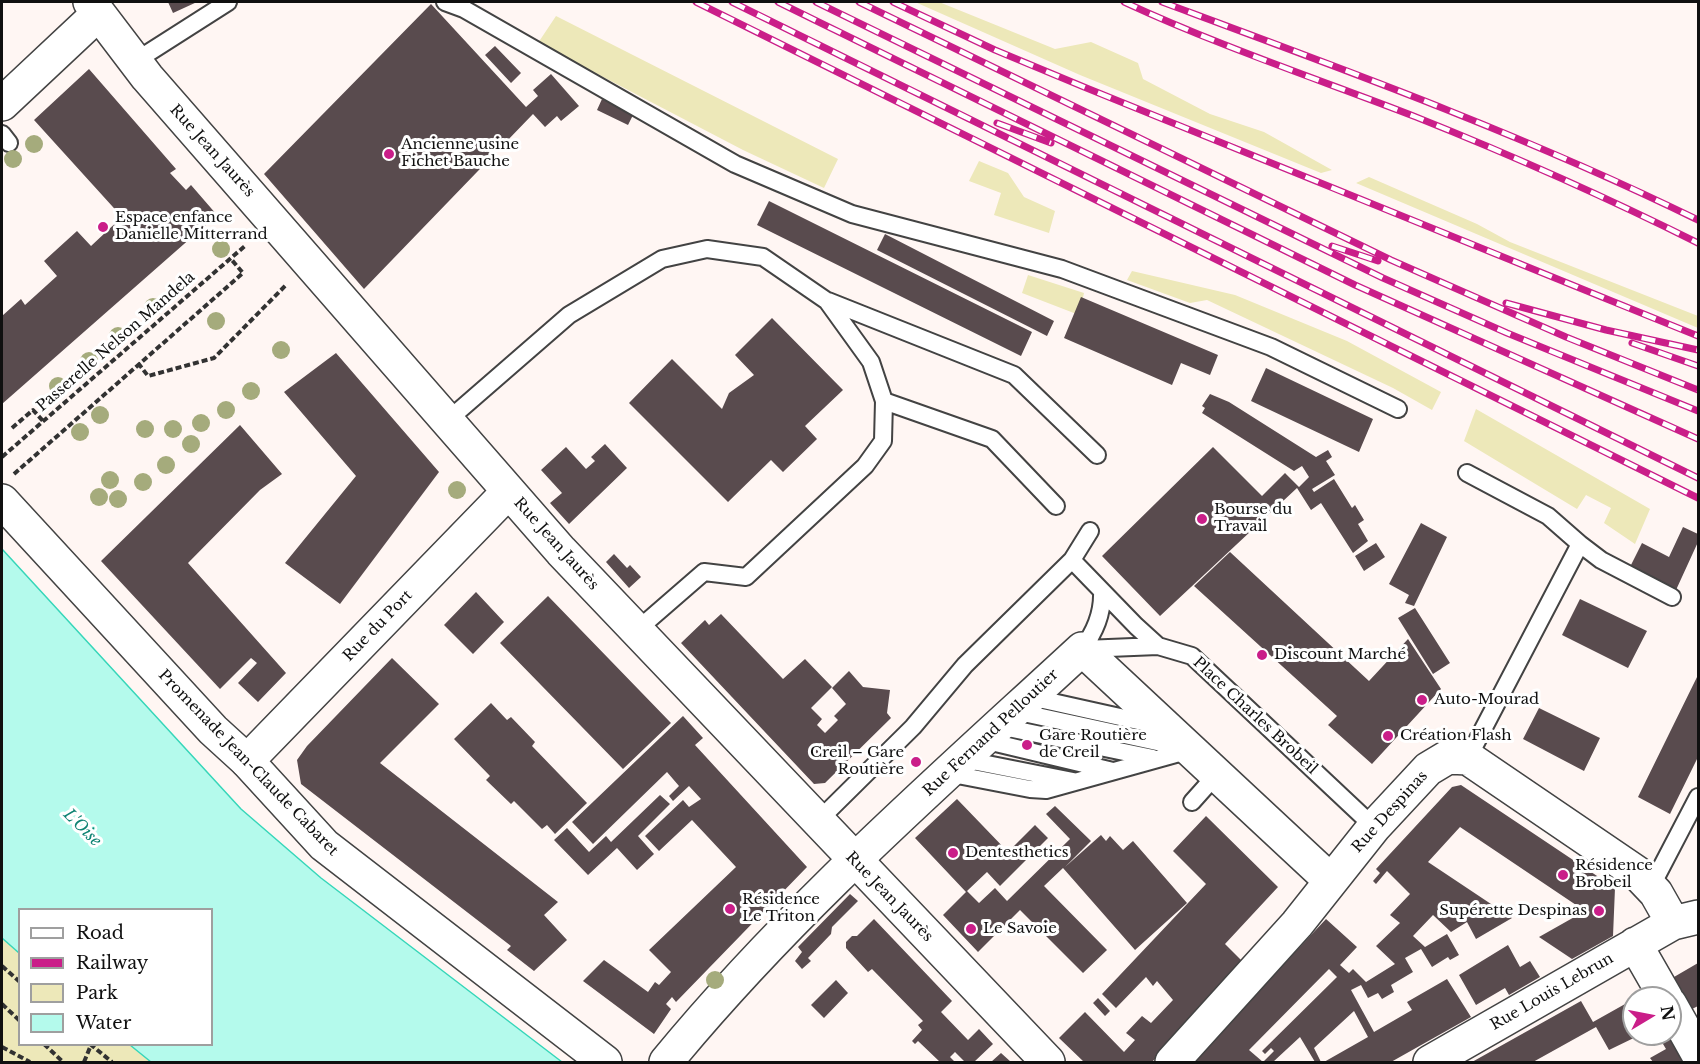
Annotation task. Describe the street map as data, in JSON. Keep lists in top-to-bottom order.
{
  "streets": {
    "street": [
      "Rue Jean Jaurès",
      "Rue du Port",
      "Rue Fernand Pelloutier",
      "Promenade Jean-Claude Cabaret",
      "Rue Despinas",
      "Rue Louis Lebrun"
    ],
    "lane": ["Place Charles Brobeil"],
    "path": ["Passerelle Nelson Mandela"]
  },
  "crossings": [
    ["Rue Jean Jaurès", "Rue du Port"],
    ["Rue Jean Jaurès", "Rue Fernand Pelloutier"],
    ["Rue du Port", "Promenade Jean-Claude Cabaret"],
    ["Place Charles Brobeil", "Rue Fernand Pelloutier"],
    ["Place Charles Brobeil", "Rue Despinas"]
  ],
  "water": ["L'Oise"],
  "places": [
    "Ancienne usine Fichet Bauche",
    "Espace enfance Danielle Mitterrand",
    "Bourse du Travail",
    "Discount Marché",
    "Auto-Mourad",
    "Création Flash",
    "Gare Routière de Creil",
    "Creil – Gare Routière",
    "Dentesthetics",
    "Résidence Brobeil",
    "Résidence Le Triton",
    "Supérette Despinas",
    "Le Savoie"
  ],
  "legend": [
    "Road",
    "Railway",
    "Park",
    "Water"
  ],
  "north": "right"
}
